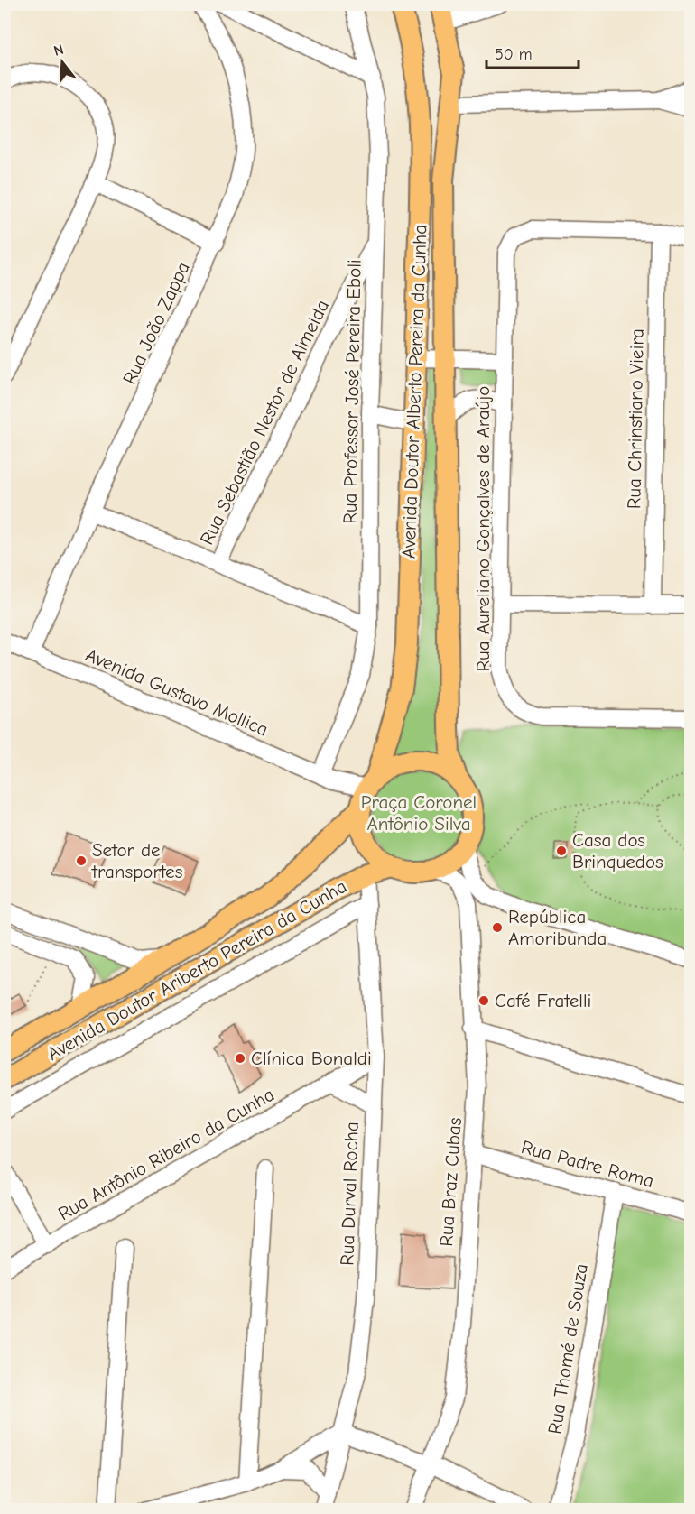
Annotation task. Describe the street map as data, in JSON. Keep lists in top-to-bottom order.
{
  "streets": {
    "main road": ["Avenida Doutor Alberto Pereira da Cunha", "Avenida Doutor Ariberto Pereira da Cunha"],
    "street": [
      "Rua João Zappa",
      "Rua Professor José Pereira Eboli",
      "Rua Chrinstiano Vieira",
      "Rua Sebastião Nestor de Almeida",
      "Rua Aureliano Gonçalves de Araújo",
      "Avenida Gustavo Mollica",
      "Rua Antônio Ribeiro da Cunha",
      "Rua Padre Roma",
      "Rua Braz Cubas",
      "Rua Durval Rocha",
      "Rua Thomé de Souza"
    ]
  },
  "crossings": [
    ["Rua João Zappa", "Avenida Gustavo Mollica"],
    ["Rua Professor José Pereira Eboli", "Rua Sebastião Nestor de Almeida"],
    ["Rua Professor José Pereira Eboli", "Avenida Gustavo Mollica"],
    ["Avenida Doutor Alberto Pereira da Cunha", "Avenida Gustavo Mollica"],
    ["Avenida Doutor Alberto Pereira da Cunha", "Avenida Doutor Ariberto Pereira da Cunha"],
    ["Avenida Doutor Alberto Pereira da Cunha", "Rua Braz Cubas"],
    ["Rua Chrinstiano Vieira", "Rua Aureliano Gonçalves de Araújo"],
    ["Avenida Gustavo Mollica", "Avenida Doutor Ariberto Pereira da Cunha"],
    ["Avenida Gustavo Mollica", "Rua Braz Cubas"],
    ["Avenida Doutor Ariberto Pereira da Cunha", "Rua Braz Cubas"],
    ["Avenida Doutor Ariberto Pereira da Cunha", "Rua Durval Rocha"],
    ["Rua Antônio Ribeiro da Cunha", "Rua Durval Rocha"],
    ["Rua Padre Roma", "Rua Braz Cubas"],
    ["Rua Padre Roma", "Rua Thomé de Souza"]
  ],
  "parks": ["Praça Coronel Antônio Silva"],
  "places": [
    "Casa dos Brinquedos",
    "Setor de transportes",
    "República Amoribunda",
    "Café Fratelli",
    "Clínica Bonaldi"
  ],
  "scale_bar": "50 m",
  "north": "top"
}
